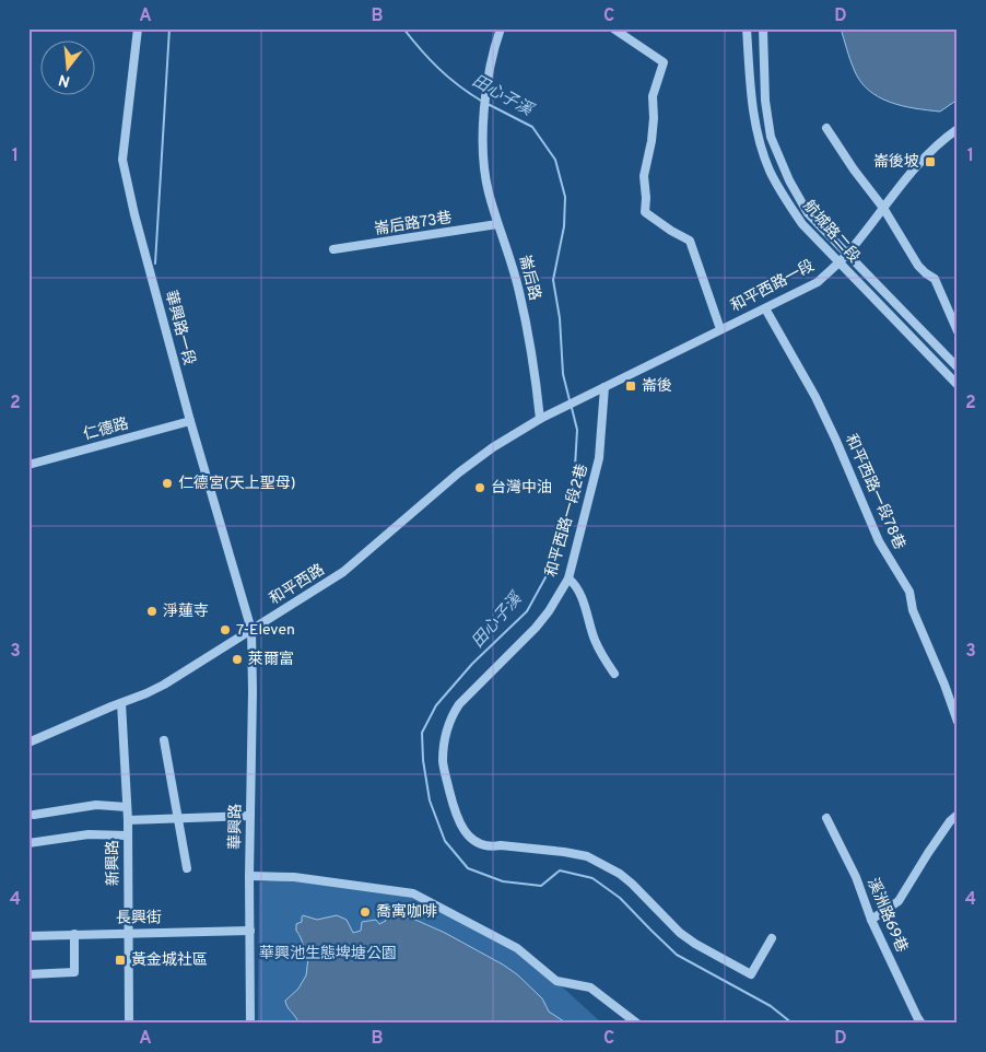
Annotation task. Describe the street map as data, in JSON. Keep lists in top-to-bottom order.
{
  "streets": {
    "street": [
      "崙后路73巷",
      "航城路二段",
      "崙后路",
      "和平西路一段",
      "華興路一段",
      "仁德路",
      "和平西路一段78巷",
      "和平西路一段2巷",
      "和平西路",
      "華興路",
      "新興路",
      "溪洲路69巷",
      "長興街"
    ]
  },
  "crossings": [
    ["崙后路73巷", "崙后路"],
    ["航城路二段", "和平西路一段"],
    ["崙后路", "和平西路"],
    ["和平西路一段", "和平西路一段78巷"],
    ["和平西路一段", "和平西路一段2巷"],
    ["和平西路一段", "和平西路"],
    ["華興路一段", "仁德路"],
    ["華興路一段", "和平西路"],
    ["華興路一段", "華興路"],
    ["和平西路", "華興路"],
    ["和平西路", "新興路"],
    ["華興路", "長興街"],
    ["新興路", "長興街"]
  ],
  "water": ["田心子溪"],
  "parks": ["華興池生態埤塘公園"],
  "places": {
    "transit": ["崙後坡", "崙後", "黃金城社區"],
    "other": [
      "仁德宮(天上聖母)",
      "台灣中油",
      "淨蓮寺",
      "7-Eleven",
      "萊爾富",
      "喬寓咖啡"
    ]
  },
  "north": "bottom",
  "grid": {
    "columns": [
      "A",
      "B",
      "C",
      "D"
    ],
    "rows": [
      "1",
      "2",
      "3",
      "4"
    ]
  }
}
